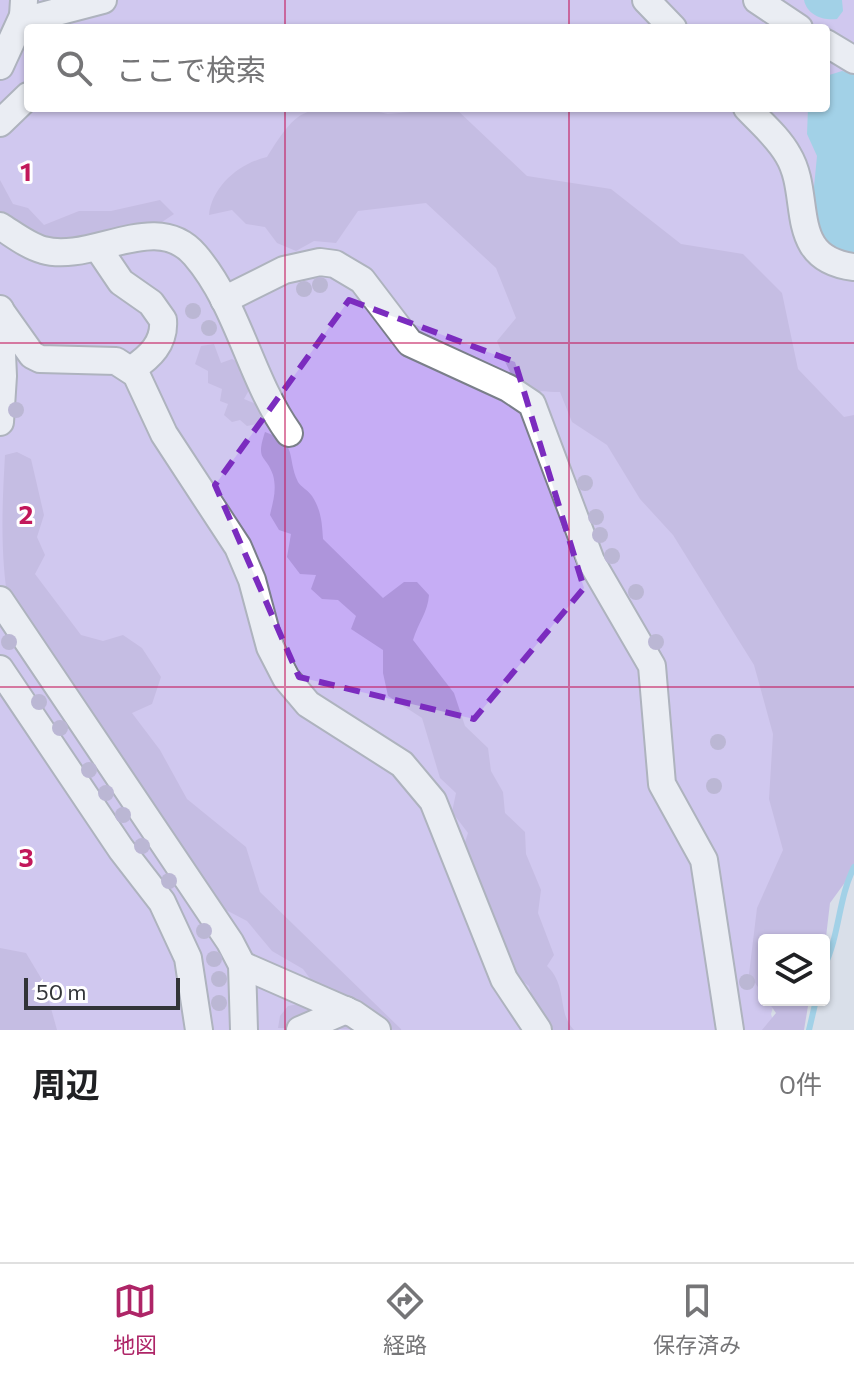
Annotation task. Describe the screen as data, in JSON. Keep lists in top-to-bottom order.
{
  "scale_bar": "50 m",
  "page": {
    "search": "ここで検索",
    "scale": "50 m",
    "heading": ["周辺", "0件"],
    "nav": ["地図", "経路", "保存済み"]
  },
  "grid": {
    "rows": ["1", "2", "3"]
  }
}
